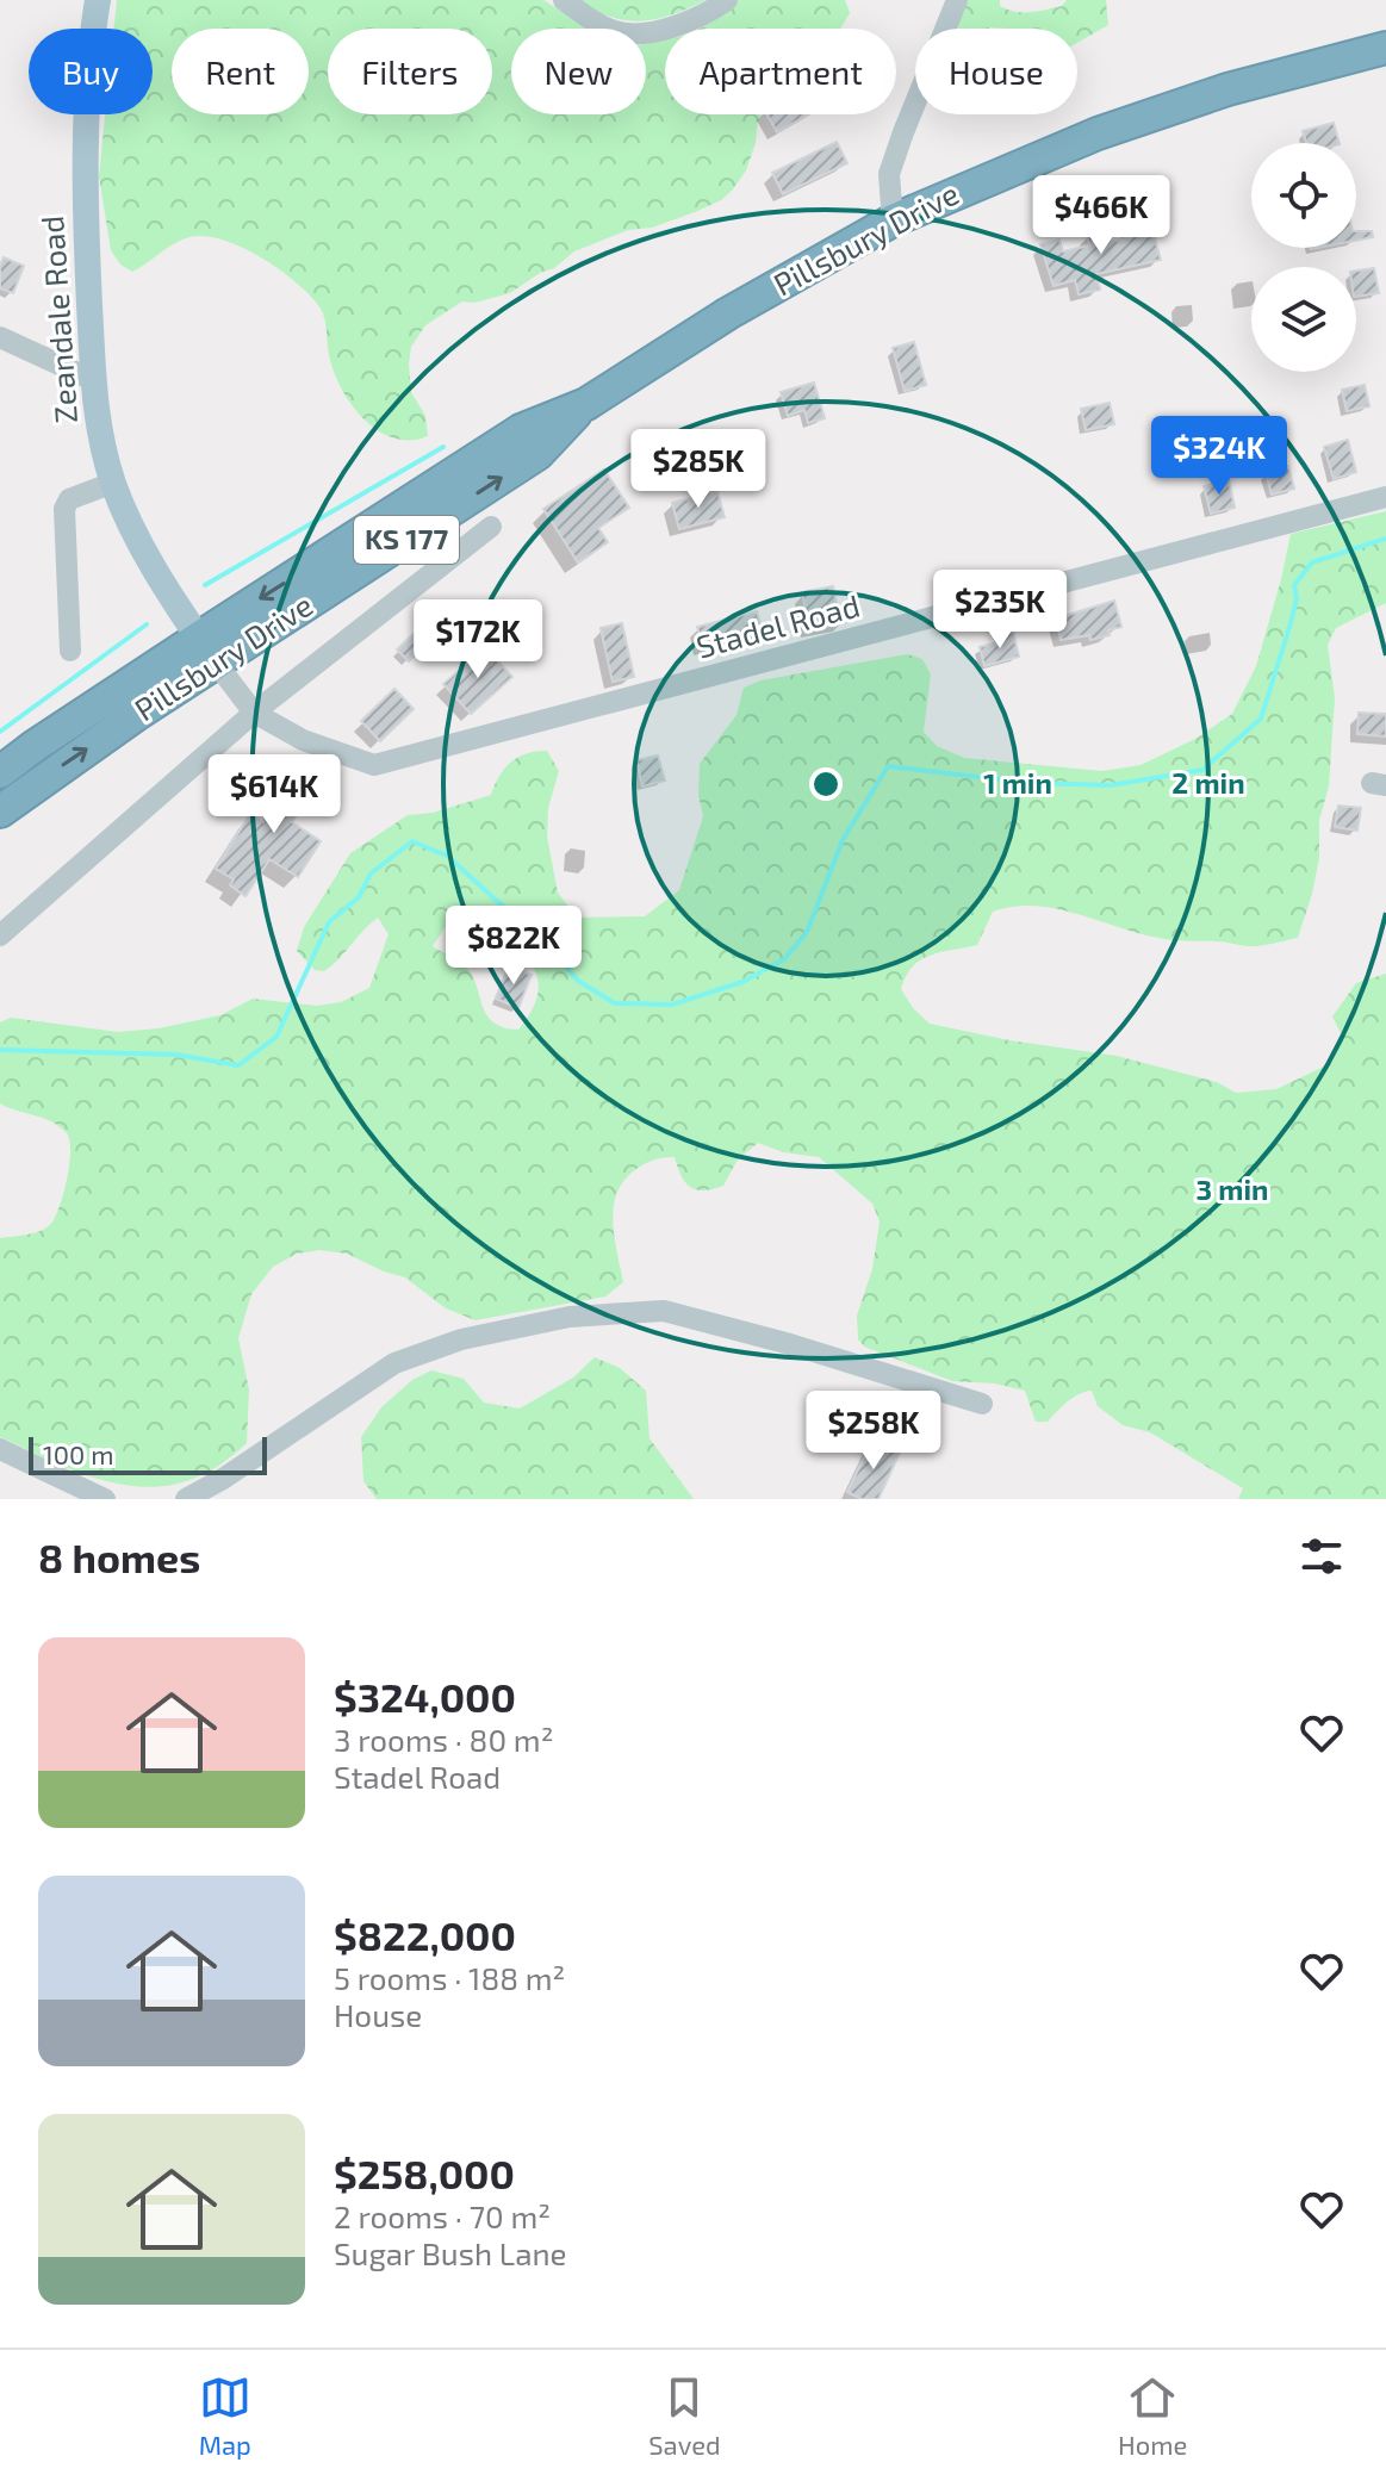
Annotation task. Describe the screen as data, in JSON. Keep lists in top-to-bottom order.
{
  "streets": {
    "highway": ["Pillsbury Drive", "KS 177"],
    "main road": ["Zeandale Road"],
    "street": ["Stadel Road"]
  },
  "crossings": [
    ["Pillsbury Drive", "Zeandale Road"],
    ["Pillsbury Drive", "Stadel Road"],
    ["Zeandale Road", "Stadel Road"]
  ],
  "scale_bar": "100 m",
  "page": {
    "chip": [
      "Buy",
      "Rent",
      "Filters",
      "New",
      "Apartment",
      "House"
    ],
    "price": [
      "$466K",
      "$324K",
      "$285K",
      "$235K",
      "$172K",
      "$614K",
      "$822K",
      "$258K"
    ],
    "scale": "100 m",
    "heading": "8 homes",
    "list": [
      {
        "name": "$324,000",
        "note": "3 rooms · 80 m² · Stadel Road"
      },
      {
        "name": "$822,000",
        "note": "5 rooms · 188 m² · House"
      },
      {
        "name": "$258,000",
        "note": "2 rooms · 70 m² · Sugar Bush Lane"
      }
    ],
    "tabs": ["Map", "Saved", "Home"]
  },
  "rings": ["1 min", "2 min", "3 min"]
}
